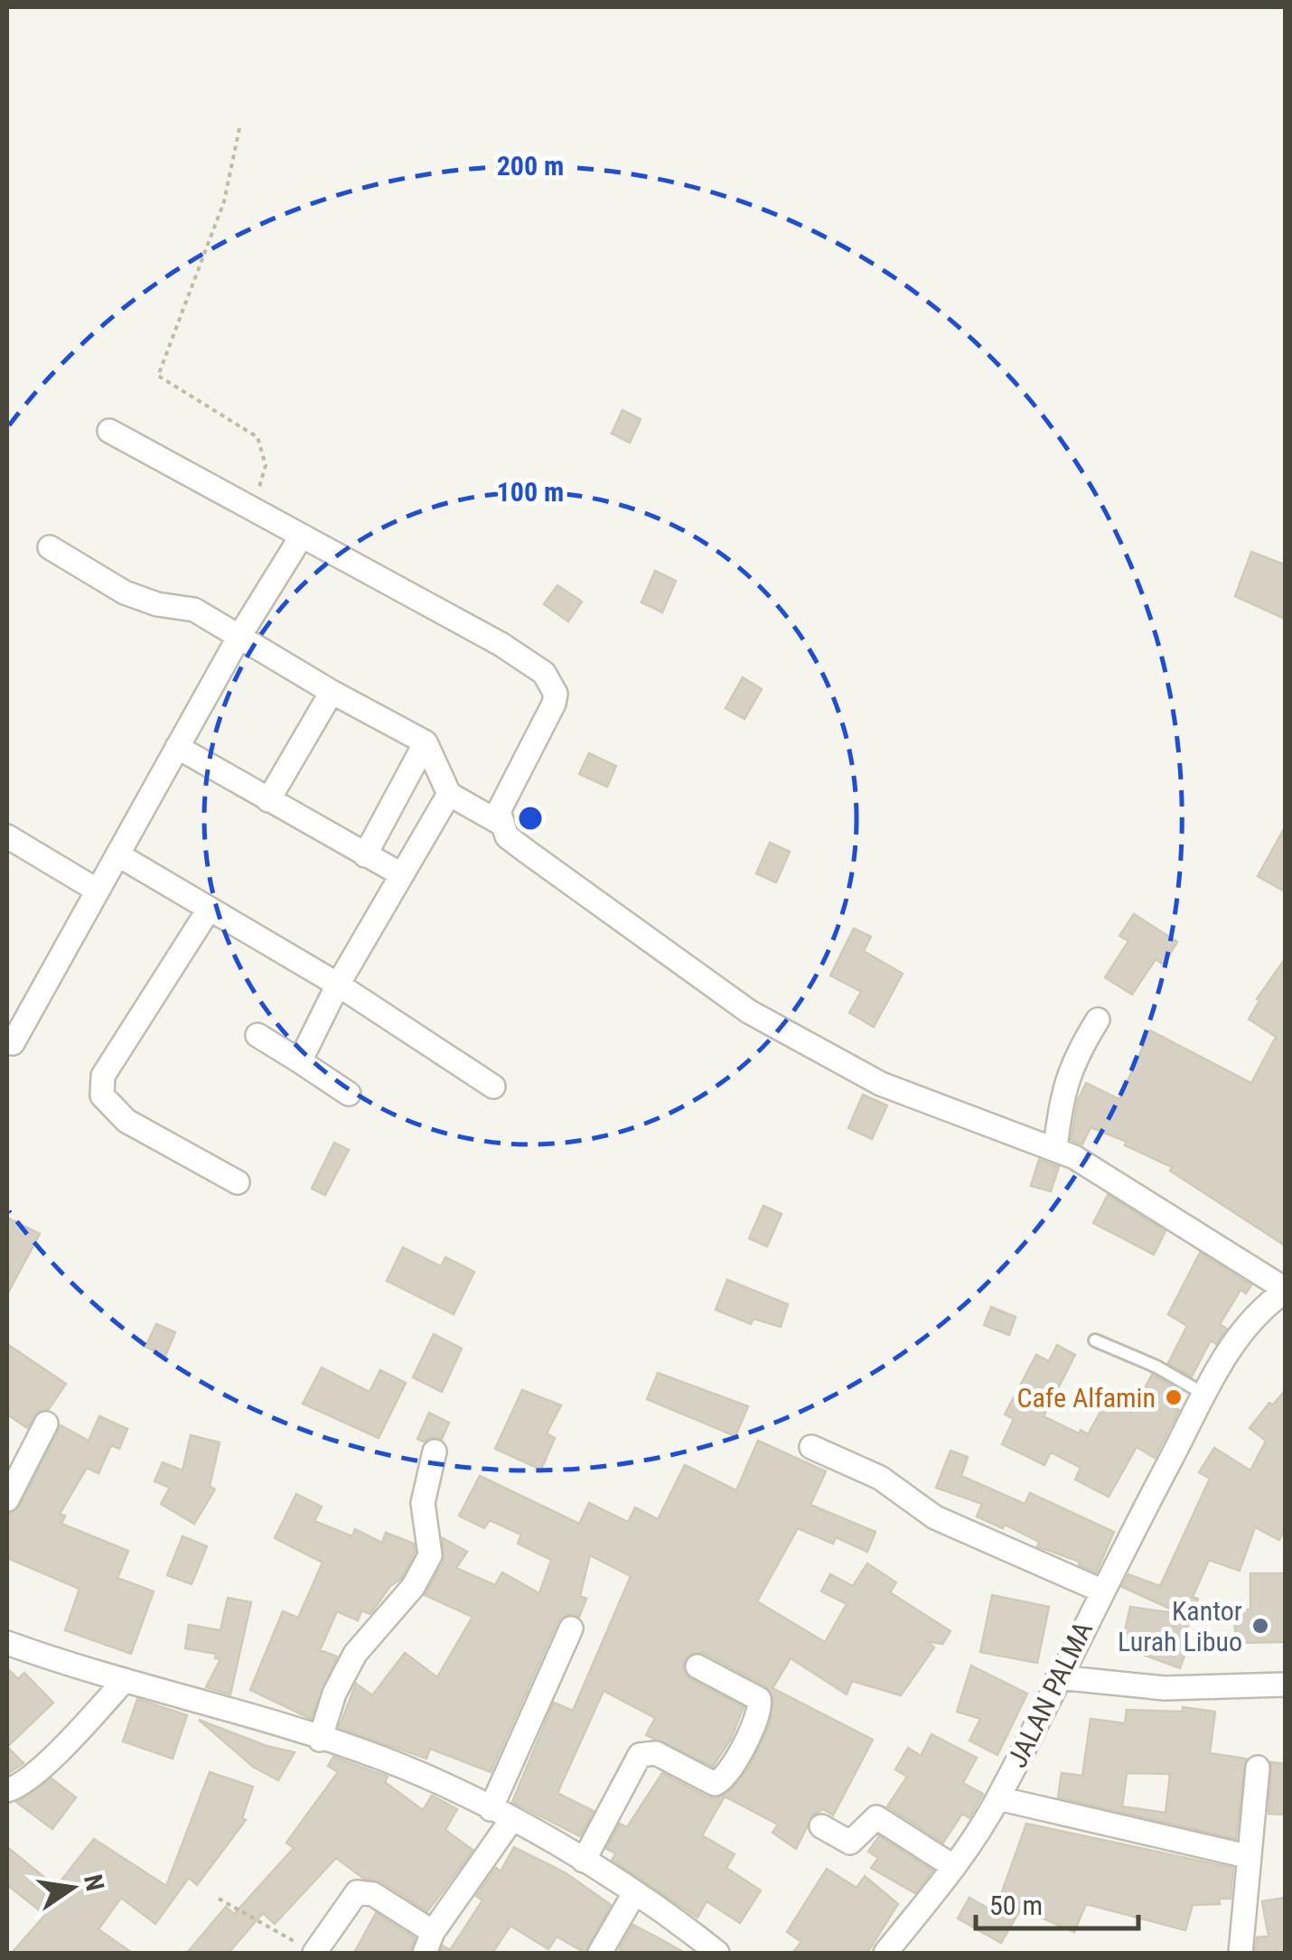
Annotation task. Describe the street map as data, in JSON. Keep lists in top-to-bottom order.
{
  "streets": {
    "street": ["JALAN PALMA"]
  },
  "places": ["Cafe Alfamin", "Kantor Lurah Libuo"],
  "scale_bar": "50 m",
  "north": "right",
  "rings": ["200 m", "100 m"]
}
